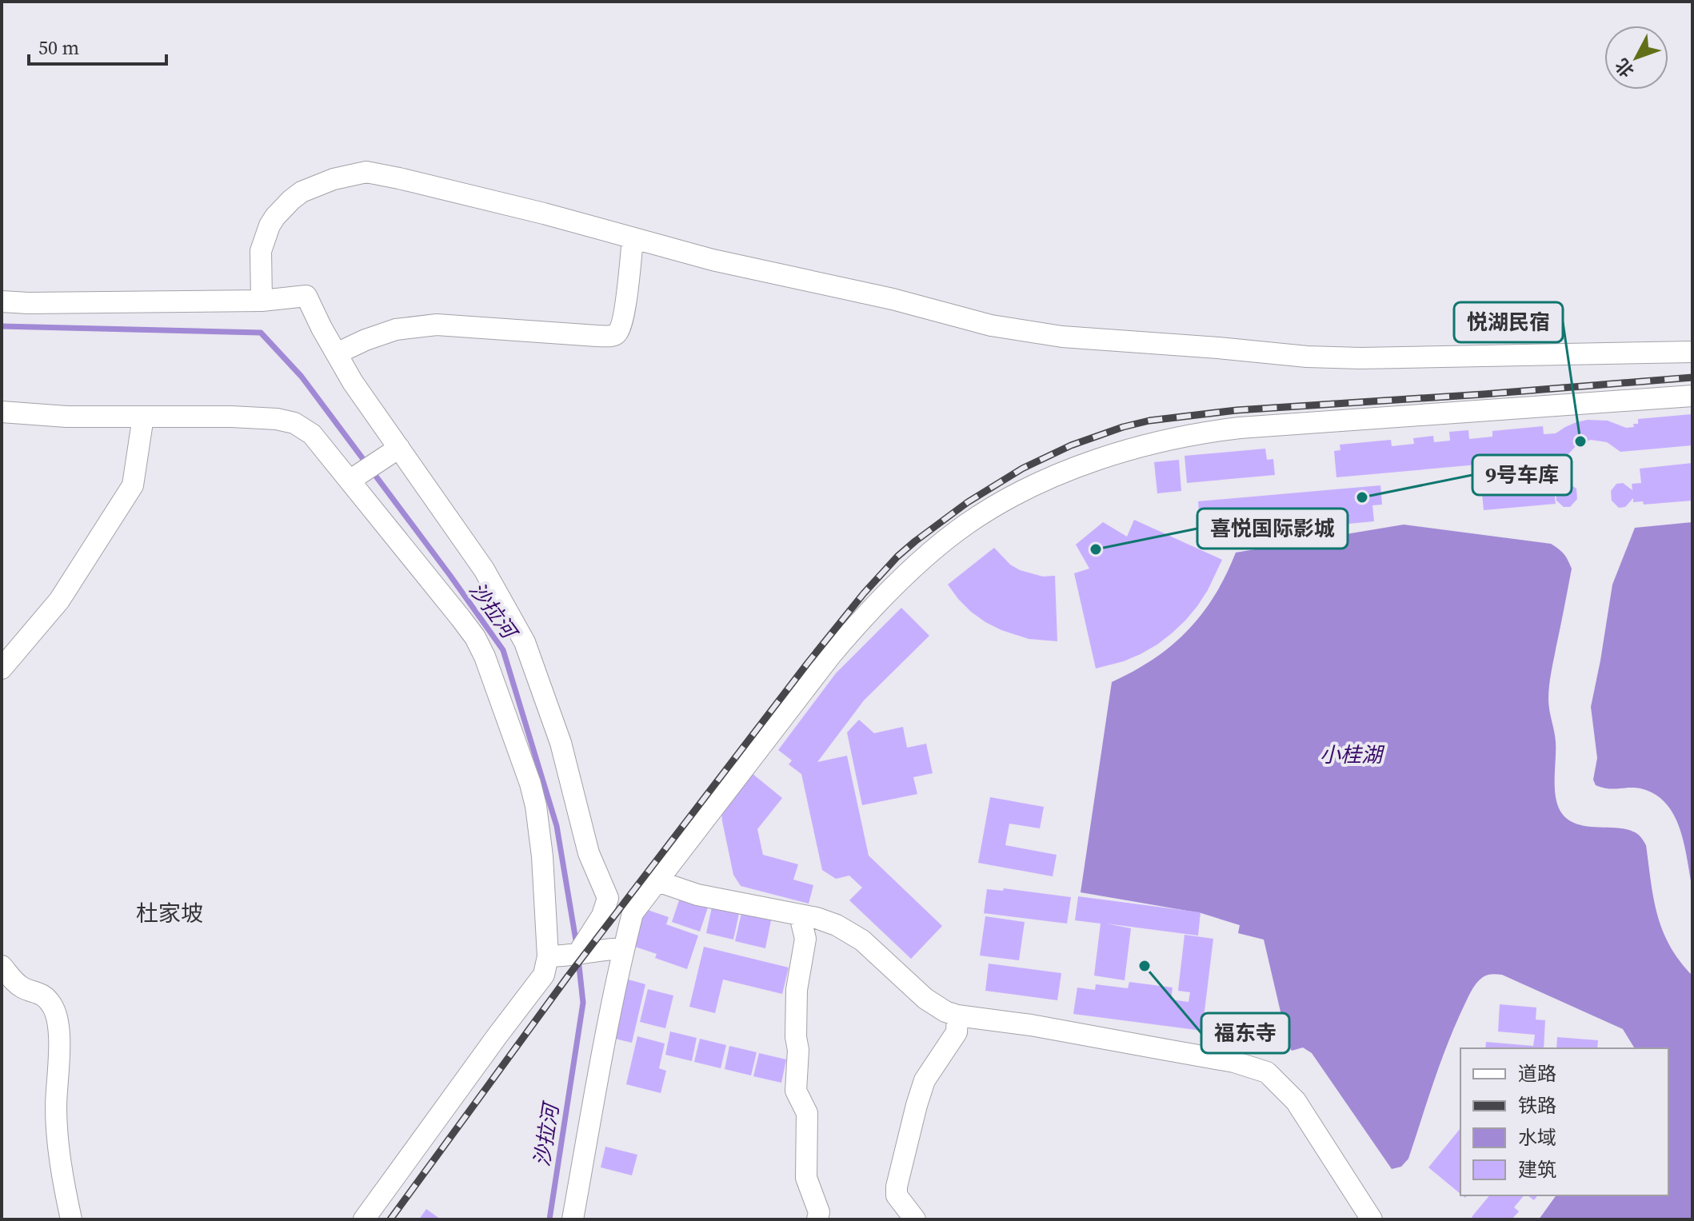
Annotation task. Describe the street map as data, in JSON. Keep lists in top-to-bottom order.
{
  "districts": ["杜家坡"],
  "water": ["沙拉河", "小桂湖"],
  "places": [
    "悦湖民宿",
    "9号车库",
    "喜悦国际影城",
    "福东寺"
  ],
  "legend": [
    "道路",
    "铁路",
    "水域",
    "建筑"
  ],
  "scale_bar": "50 m",
  "north": "bottom left"
}
